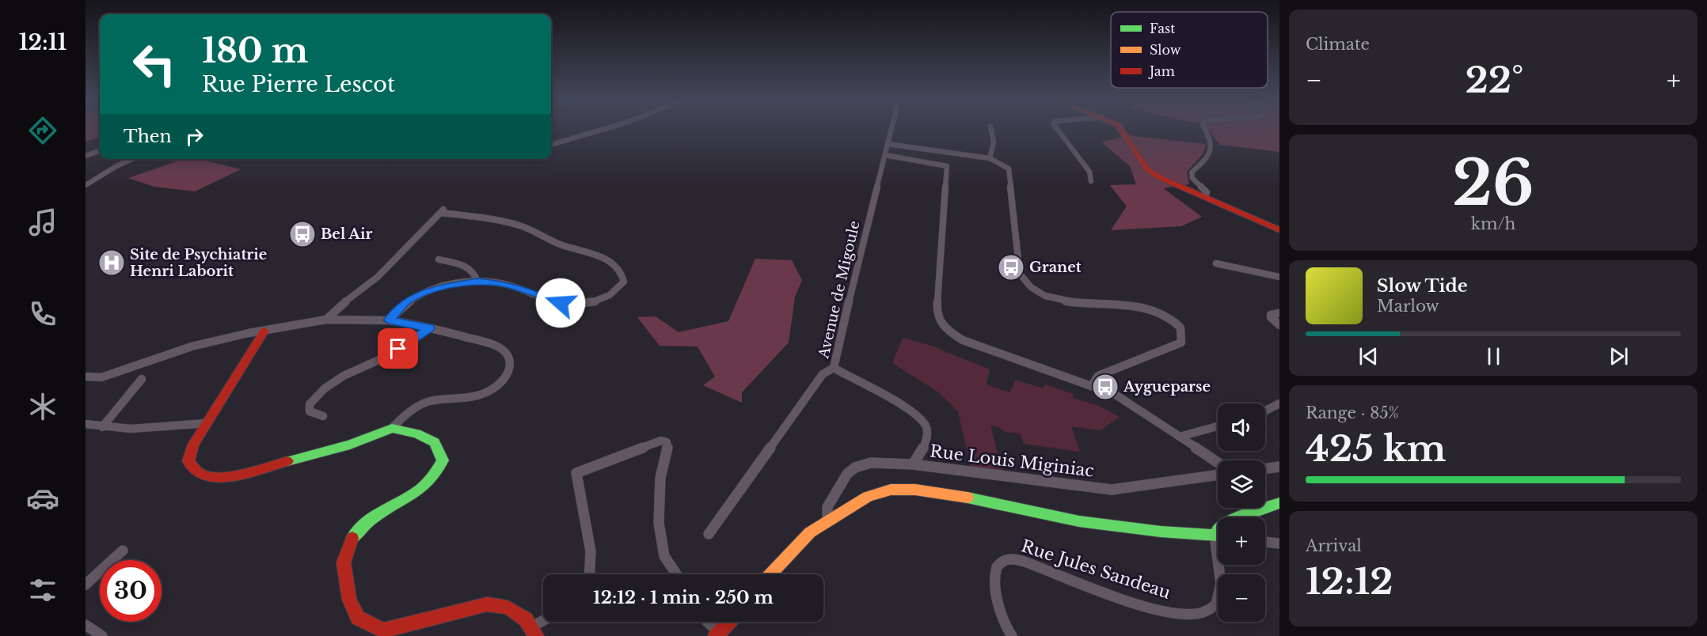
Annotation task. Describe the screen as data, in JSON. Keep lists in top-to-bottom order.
{
  "streets": {
    "street": ["Avenue de Migoule", "Rue Louis Miginiac", "Rue Jules Sandeau"]
  },
  "crossings": [
    ["Avenue de Migoule", "Rue Louis Miginiac"]
  ],
  "places": {
    "bus stop": ["Bel Air", "Granet", "Aygueparse"],
    "hospital": ["Site de Psychiatrie Henri Laborit"]
  },
  "legend": ["Fast", "Slow", "Jam"],
  "page": {
    "tabs": "12:11",
    "tile": [
      "Climate",
      ["26", "km/h"],
      ["Range · 85%", "425 km"],
      ["Arrival", "12:12"]
    ],
    "turn": ["180 m", "Rue Pierre Lescot"],
    "heat": ["−", "22°", "+"],
    "then": "Then",
    "song": ["Slow Tide", "Marlow"],
    "map_buttons": ["+", "−"],
    "limit": "30",
    "trip": "12:12 · 1 min · 250 m"
  }
}
